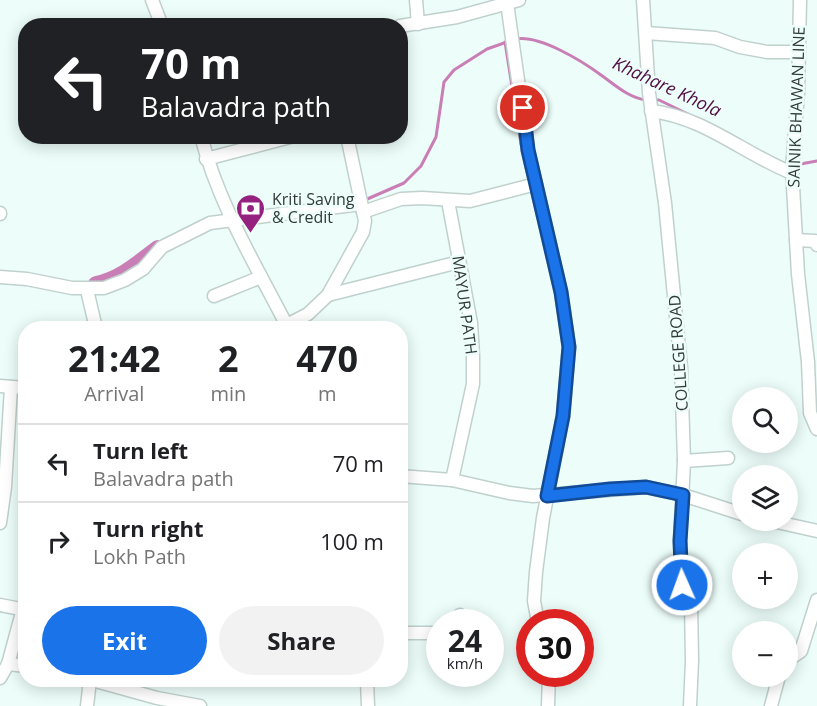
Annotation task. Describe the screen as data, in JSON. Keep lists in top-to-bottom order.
{
  "streets": {
    "street": ["SAINIK BHAWAN LINE", "MAYUR PATH", "COLLEGE ROAD"]
  },
  "water": ["Khahare Khola"],
  "places": {
    "bank": ["Kriti Saving & Credit"]
  },
  "page": {
    "turn": ["70 m", "Balavadra path"],
    "eta": [
      "21:42",
      "Arrival",
      "2",
      "min",
      "470",
      "m"
    ],
    "map_buttons": ["+", "−"],
    "list": [
      {
        "name": "Turn left",
        "note": "Balavadra path",
        "value": "70 m"
      },
      {
        "name": "Turn right",
        "note": "Lokh Path",
        "value": "100 m"
      }
    ],
    "buttons": ["Exit", "Share"],
    "speed": "24 km/h",
    "limit": "30"
  }
}
